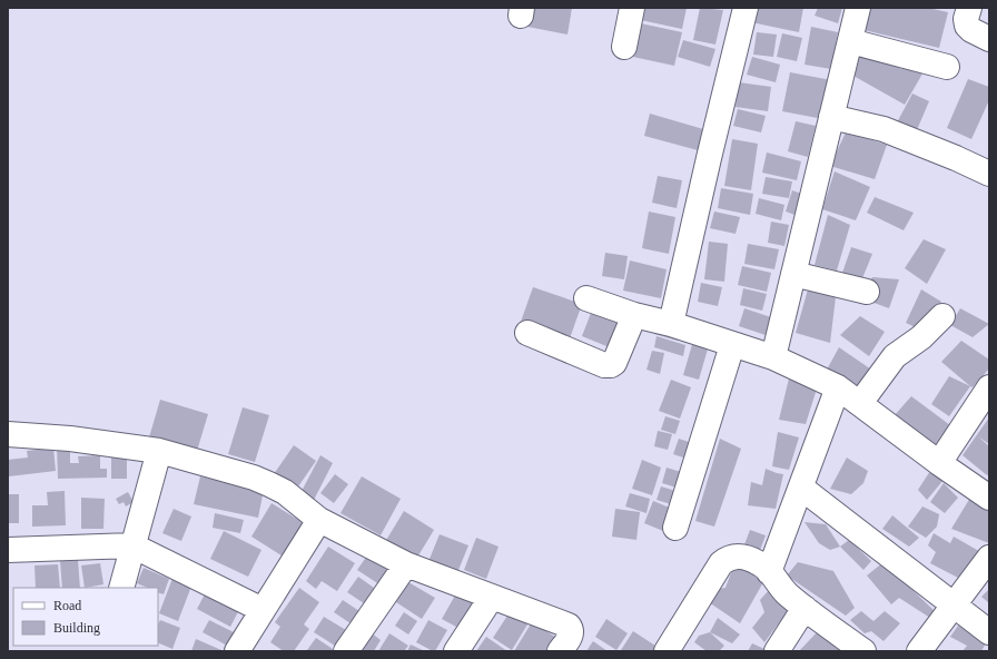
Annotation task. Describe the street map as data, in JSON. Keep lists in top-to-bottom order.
{
  "legend": ["Road", "Building"]
}
